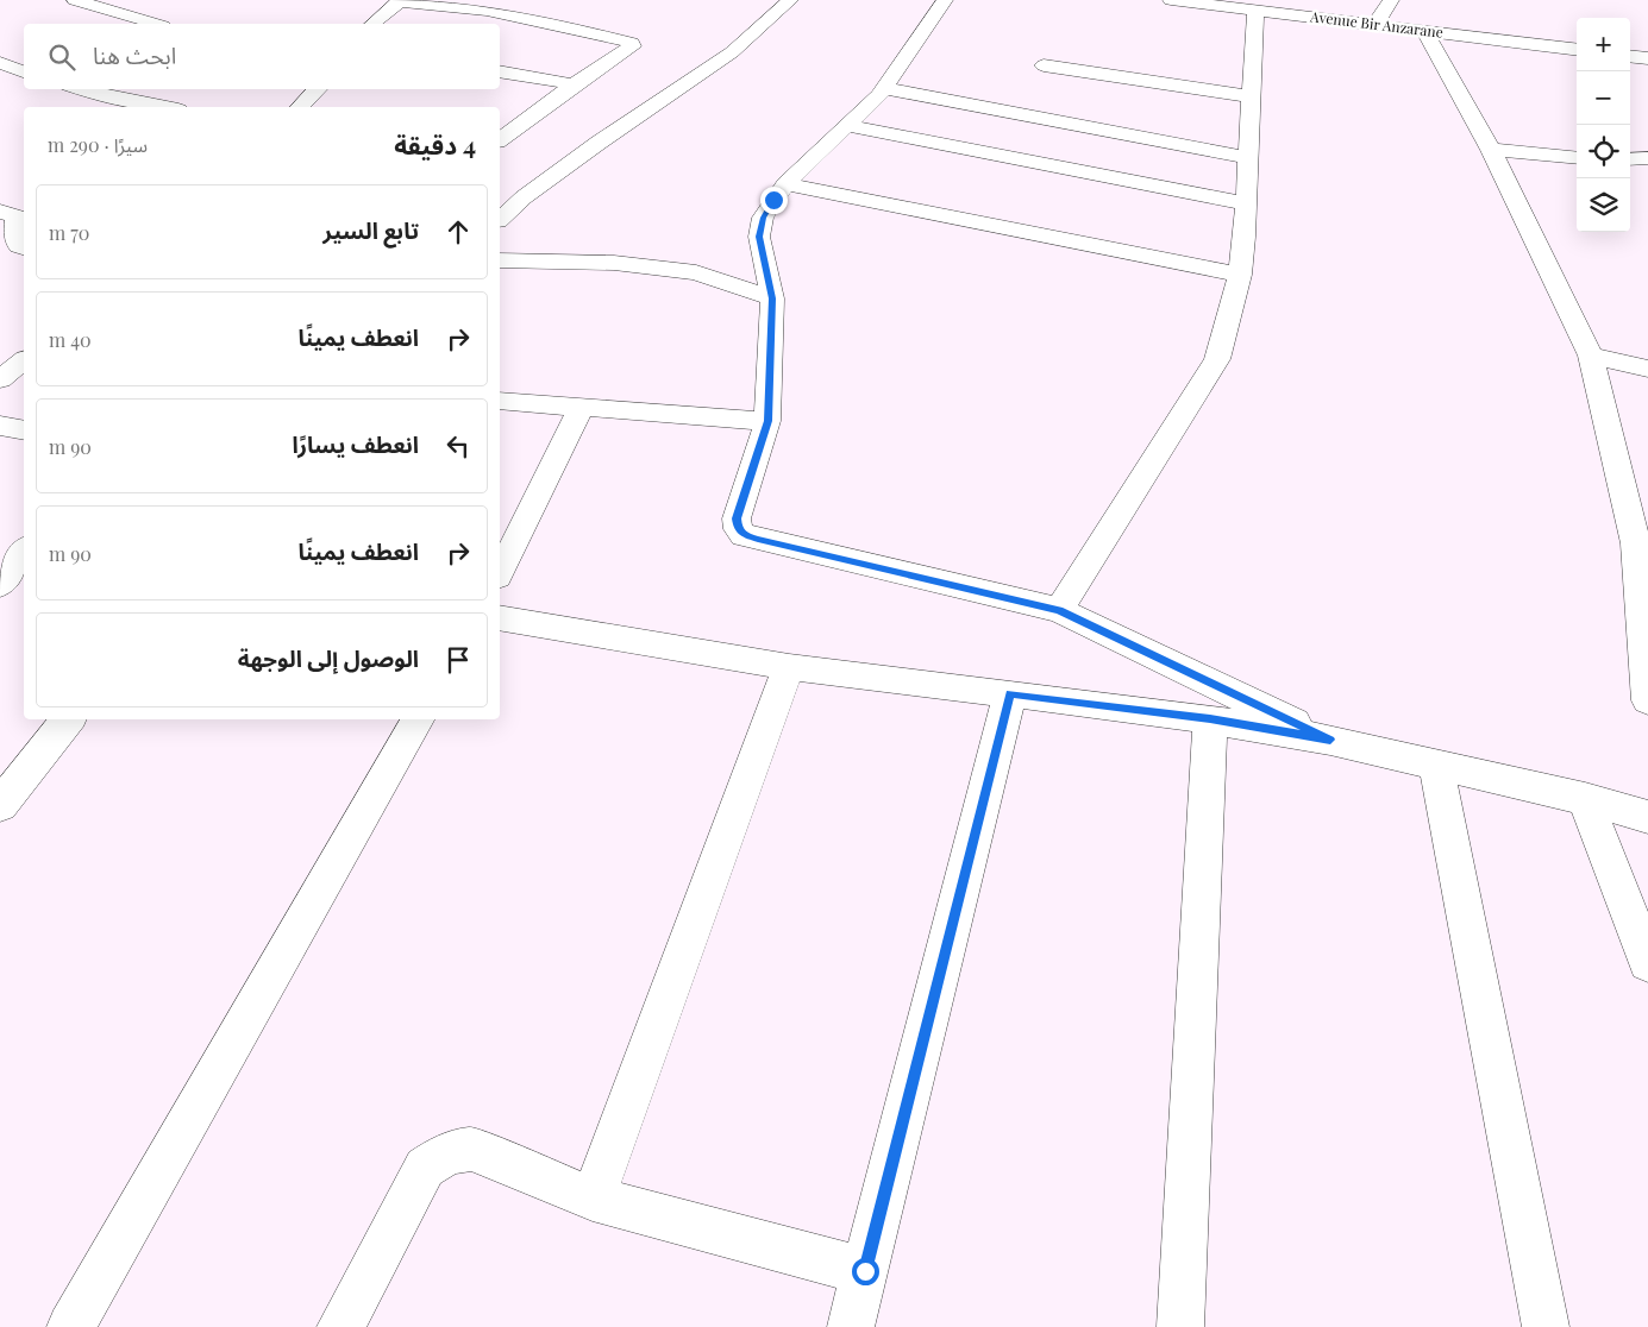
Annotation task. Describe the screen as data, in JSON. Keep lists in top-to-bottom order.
{
  "streets": {
    "street": ["Avenue Bir Anzarane"]
  },
  "page": {
    "map_buttons": ["+", "−"],
    "search": "ابحث هنا",
    "heading": ["4 دقيقة", "سيرًا · 290 m"],
    "list": [
      ["تابع السير", "70 m"],
      ["انعطف يمينًا", "40 m"],
      ["انعطف يسارًا", "90 m"],
      ["انعطف يمينًا", "90 m"],
      "الوصول إلى الوجهة"
    ]
  }
}
